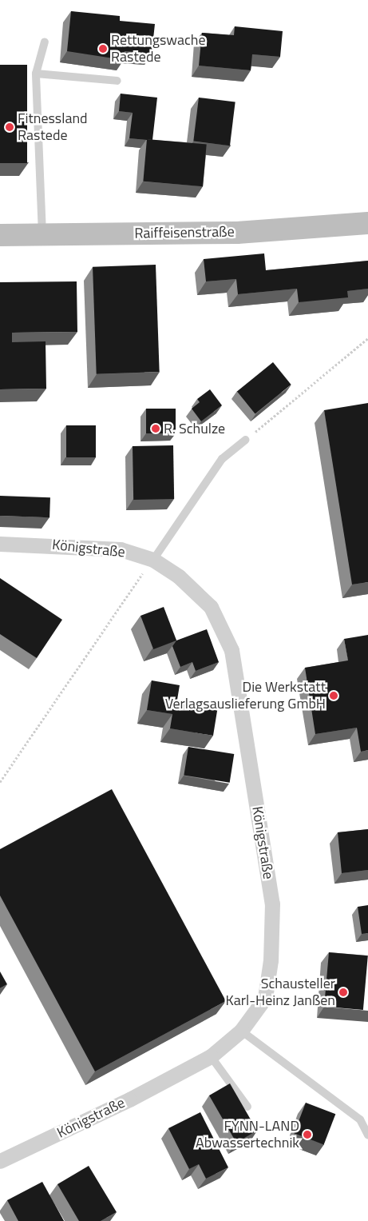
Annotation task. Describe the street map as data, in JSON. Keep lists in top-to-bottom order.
{
  "streets": {
    "main road": ["Raiffeisenstraße"],
    "street": ["Königstraße"]
  },
  "places": [
    "Rettungswache Rastede",
    "Fitnessland Rastede",
    "R. Schulze",
    "Die Werkstatt Verlagsauslieferung GmbH",
    "Schausteller Karl-Heinz Janßen",
    "FYNN-LAND Abwassertechnik"
  ]
}
